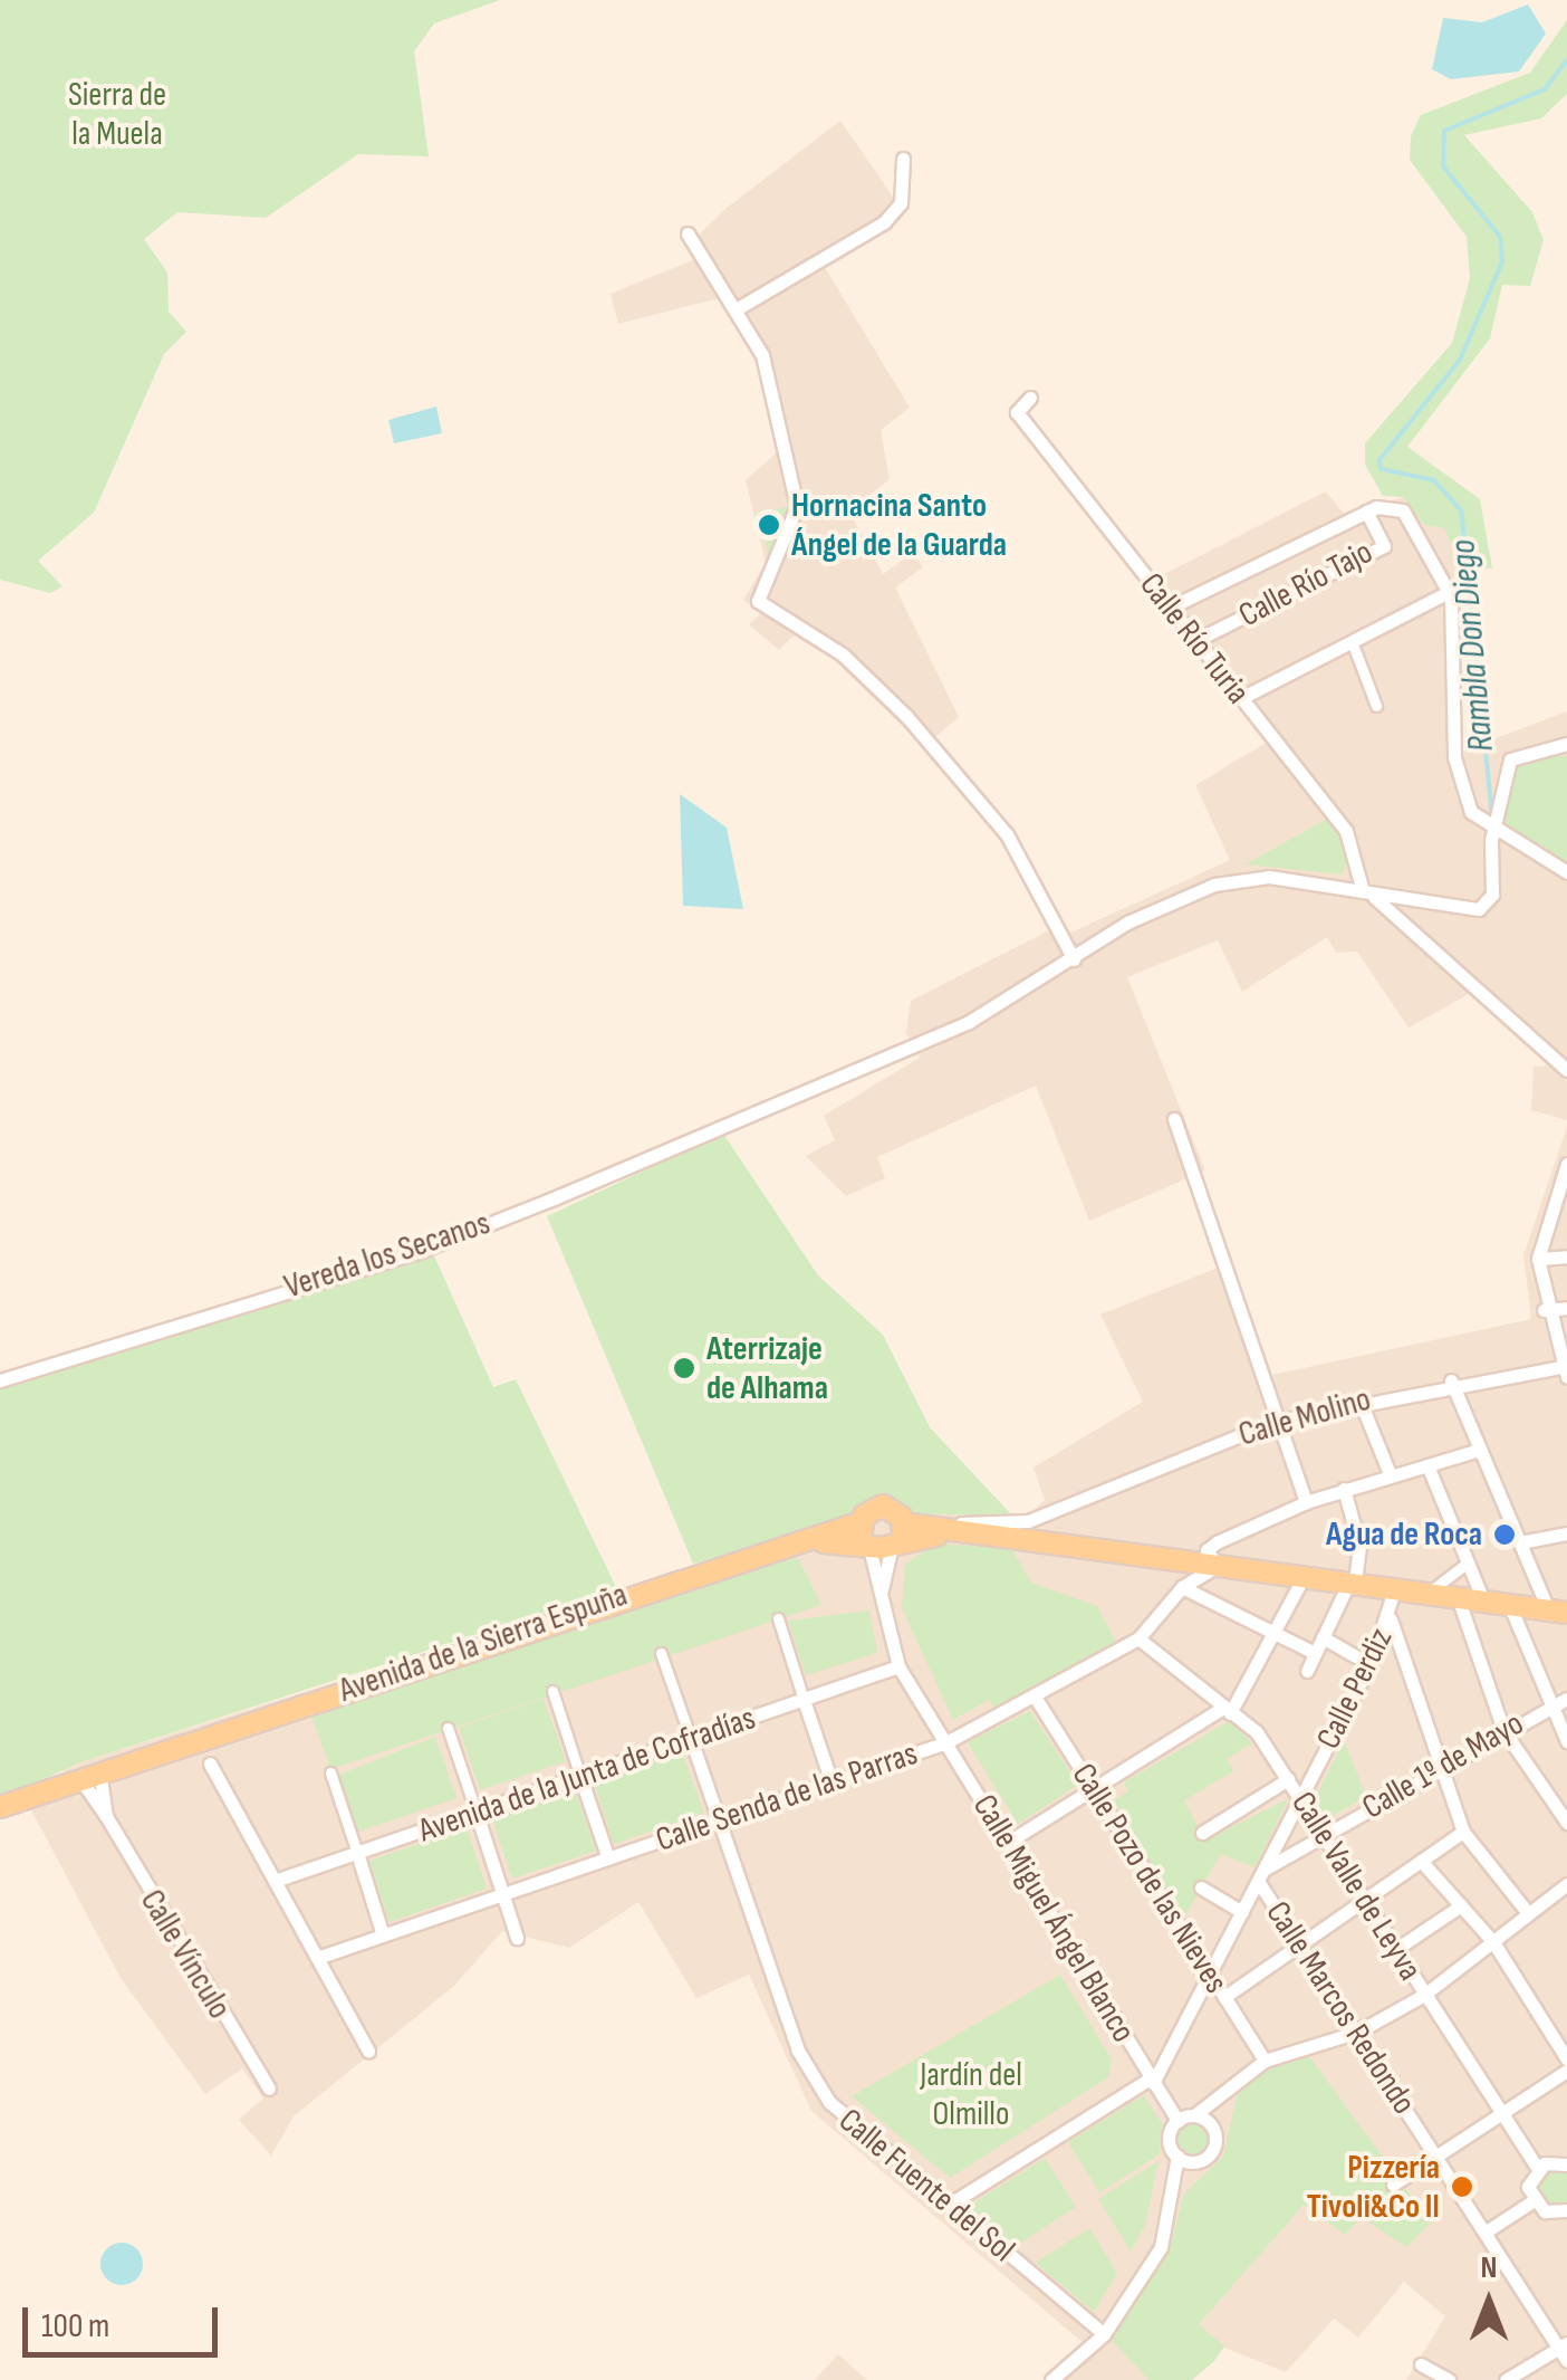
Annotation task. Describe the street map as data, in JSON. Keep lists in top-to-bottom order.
{
  "streets": {
    "main road": ["Avenida de la Sierra Espuña"],
    "street": [
      "Calle Río Tajo",
      "Calle Río Turia",
      "Vereda los Secanos",
      "Calle Molino",
      "Calle Perdiz",
      "Calle 1º de Mayo",
      "Avenida de la Junta de Cofradías",
      "Calle Senda de las Parras",
      "Calle Pozo de las Nieves",
      "Calle Valle de Leyva",
      "Calle Miguel Ángel Blanco",
      "Calle Vínculo",
      "Calle Marcos Redondo",
      "Calle Fuente del Sol"
    ]
  },
  "crossings": [
    ["Calle Río Tajo", "Calle Río Turia"],
    ["Calle Río Turia", "Vereda los Secanos"],
    ["Avenida de la Sierra Espuña", "Calle Miguel Ángel Blanco"],
    ["Avenida de la Sierra Espuña", "Calle Vínculo"],
    ["Calle Perdiz", "Calle 1º de Mayo"],
    ["Calle Perdiz", "Calle Pozo de las Nieves"],
    ["Calle Perdiz", "Calle Valle de Leyva"],
    ["Calle Perdiz", "Calle Miguel Ángel Blanco"],
    ["Calle Perdiz", "Calle Marcos Redondo"],
    ["Calle 1º de Mayo", "Calle Valle de Leyva"],
    ["Calle 1º de Mayo", "Calle Marcos Redondo"],
    ["Avenida de la Junta de Cofradías", "Calle Miguel Ángel Blanco"],
    ["Avenida de la Junta de Cofradías", "Calle Fuente del Sol"],
    ["Calle Senda de las Parras", "Calle Pozo de las Nieves"],
    ["Calle Senda de las Parras", "Calle Valle de Leyva"],
    ["Calle Senda de las Parras", "Calle Miguel Ángel Blanco"],
    ["Calle Senda de las Parras", "Calle Fuente del Sol"]
  ],
  "water": ["Rambla Don Diego"],
  "parks": ["Sierra de la Muela", "Jardín del Olmillo"],
  "places": [
    "Hornacina Santo Ángel de la Guarda",
    "Aterrizaje de Alhama",
    "Agua de Roca",
    "Pizzería Tivoli&Co II"
  ],
  "scale_bar": "100 m",
  "north": "top"
}
